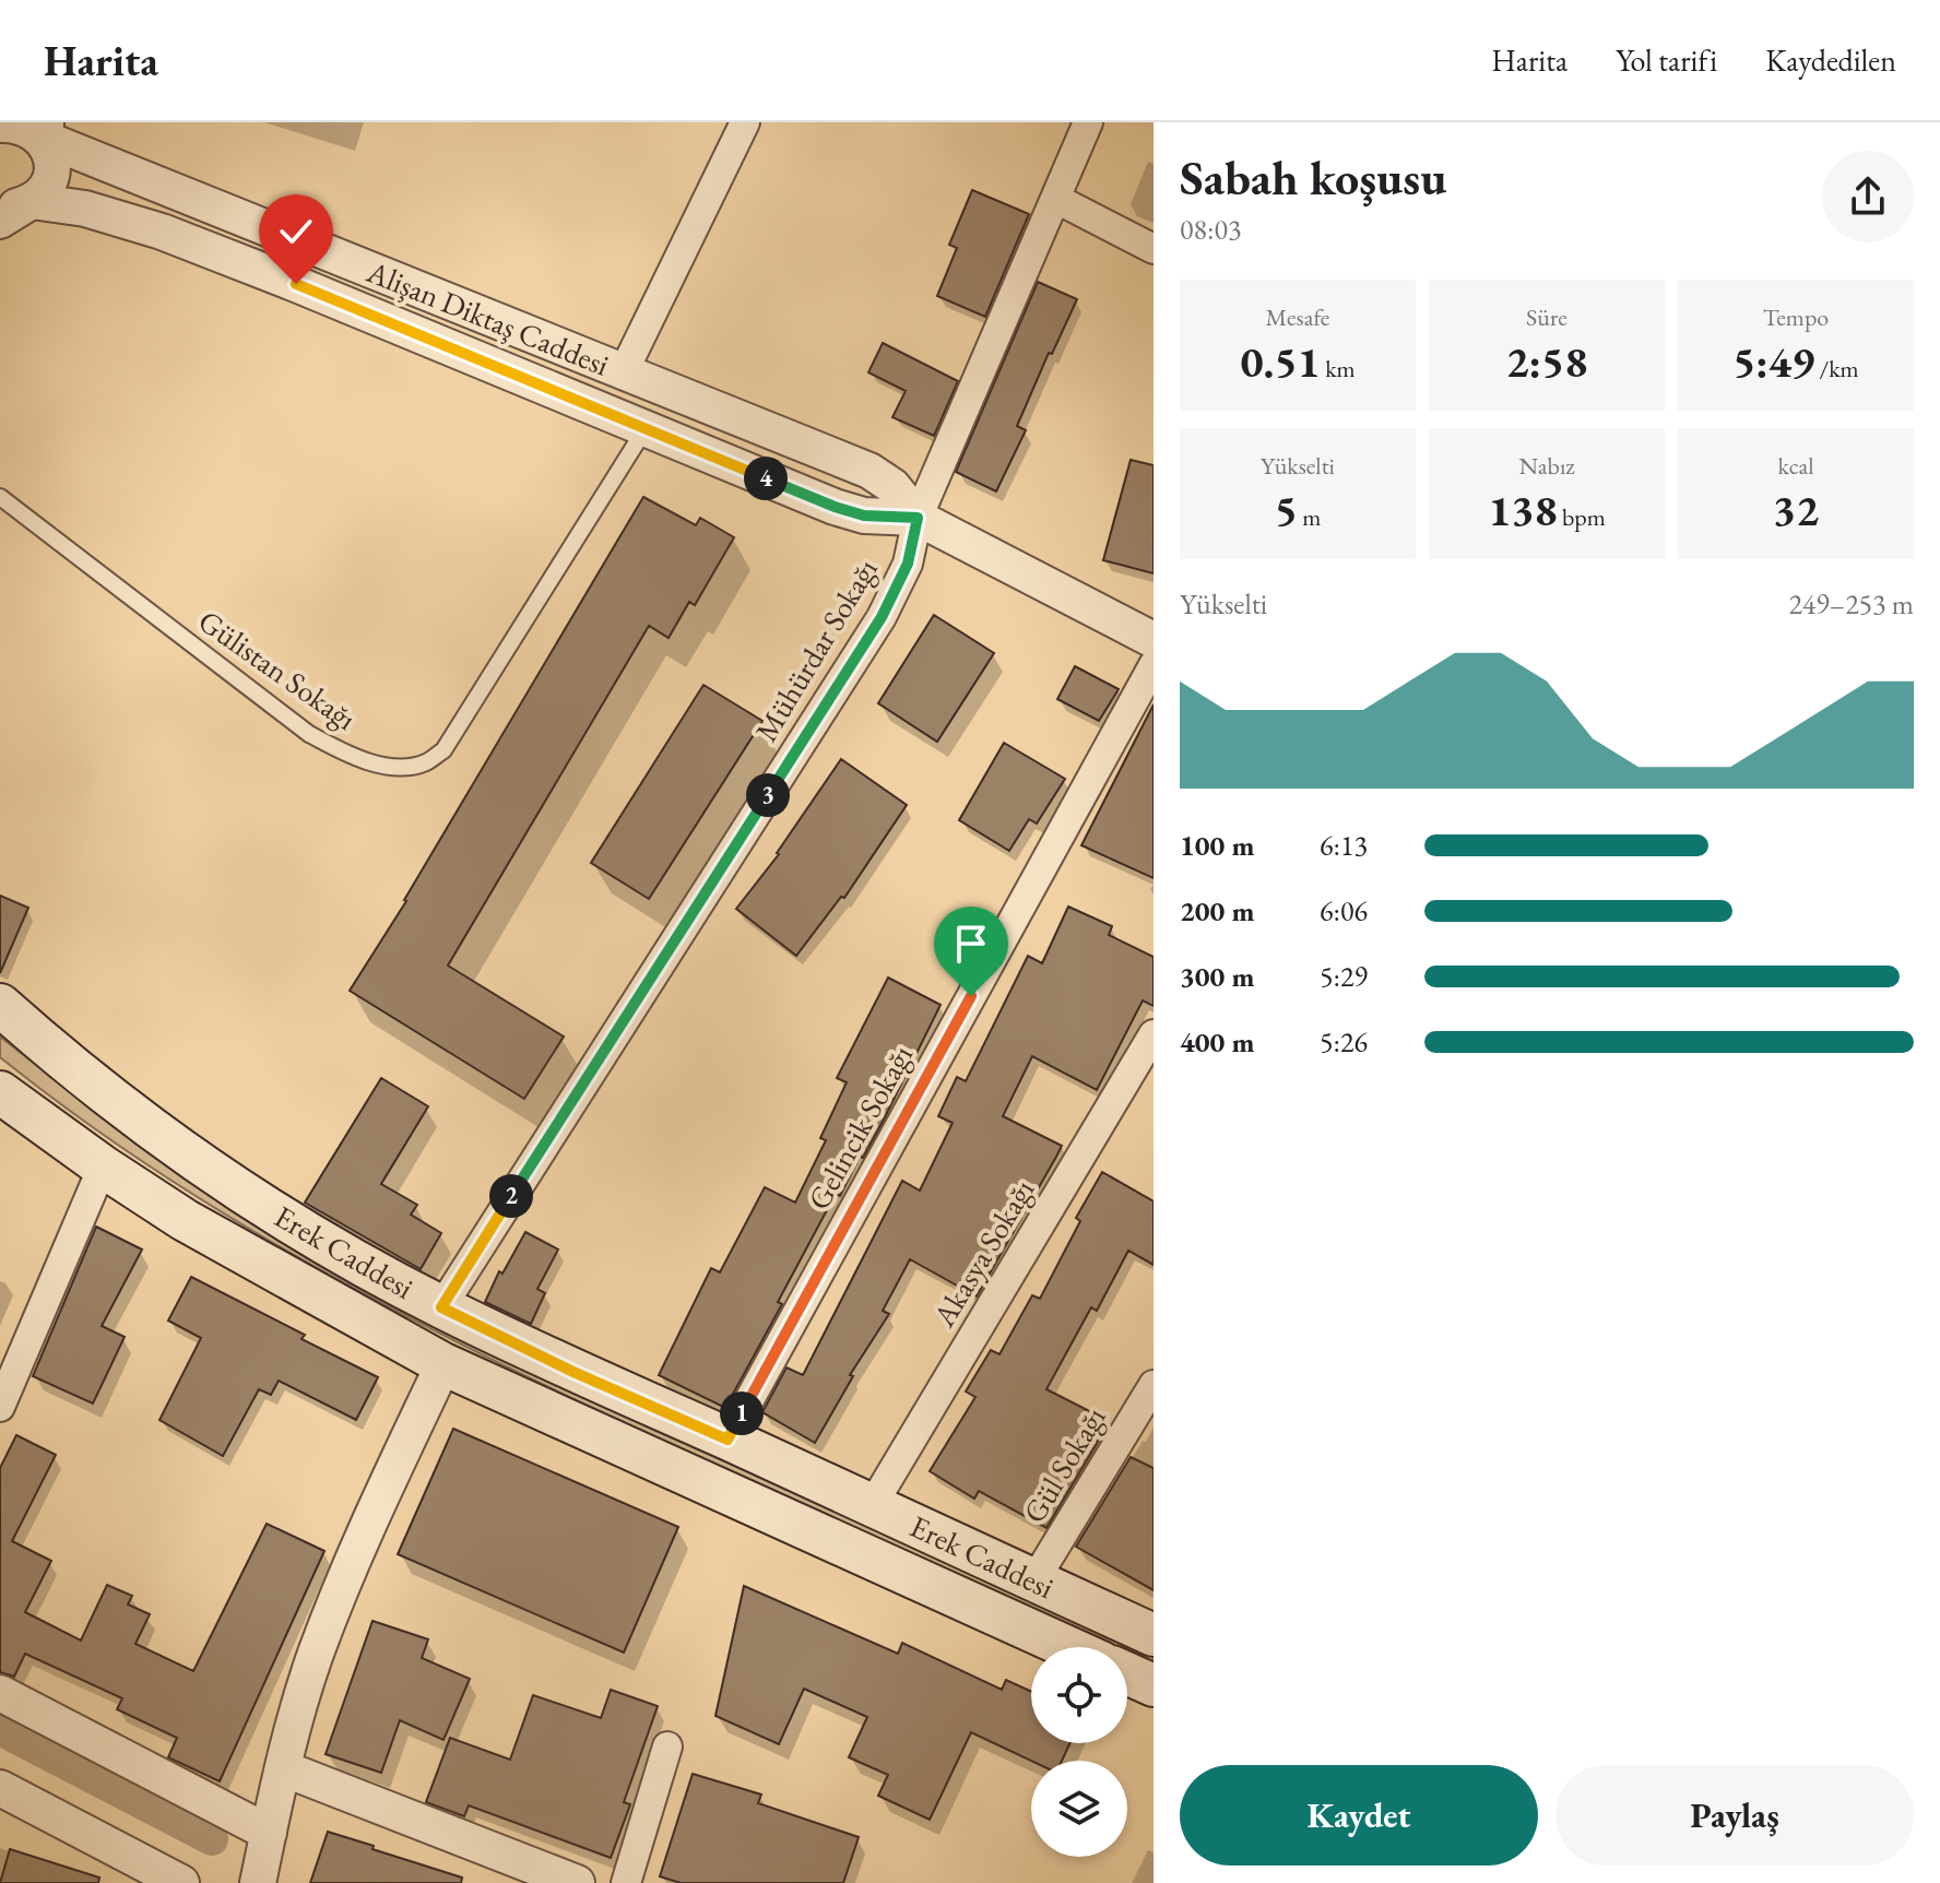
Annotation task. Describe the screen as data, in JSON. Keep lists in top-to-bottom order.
{
  "streets": {
    "main road": ["Erek Caddesi"],
    "street": [
      "Alişan Diktaş Caddesi",
      "Mühürdar Sokağı",
      "Gelincik Sokağı",
      "Akasya Sokağı",
      "Gül Sokağı"
    ],
    "lane": ["Gülistan Sokağı"]
  },
  "crossings": [
    ["Alişan Diktaş Caddesi", "Mühürdar Sokağı"],
    ["Alişan Diktaş Caddesi", "Gülistan Sokağı"],
    ["Mühürdar Sokağı", "Erek Caddesi"],
    ["Gelincik Sokağı", "Erek Caddesi"],
    ["Erek Caddesi", "Akasya Sokağı"],
    ["Erek Caddesi", "Gül Sokağı"]
  ],
  "page": {
    "header": "Harita",
    "nav": ["Harita", "Yol tarifi", "Kaydedilen"],
    "heading": ["Sabah koşusu", "08:03"],
    "stats": [
      ["Mesafe", "0.51 km"],
      ["Süre", "2:58"],
      ["Tempo", "5:49 /km"],
      ["Yükselti", "5 m"],
      ["Nabız", "138 bpm"],
      ["kcal", "32"]
    ],
    "pins": [
      "4",
      "3",
      "2",
      "1"
    ],
    "chart": ["Yükselti", "249–253 m"],
    "list": [
      {
        "name": "100 m",
        "note": "6:13"
      },
      {
        "name": "200 m",
        "note": "6:06"
      },
      {
        "name": "300 m",
        "note": "5:29"
      },
      {
        "name": "400 m",
        "note": "5:26"
      }
    ],
    "buttons": ["Kaydet", "Paylaş"]
  }
}
